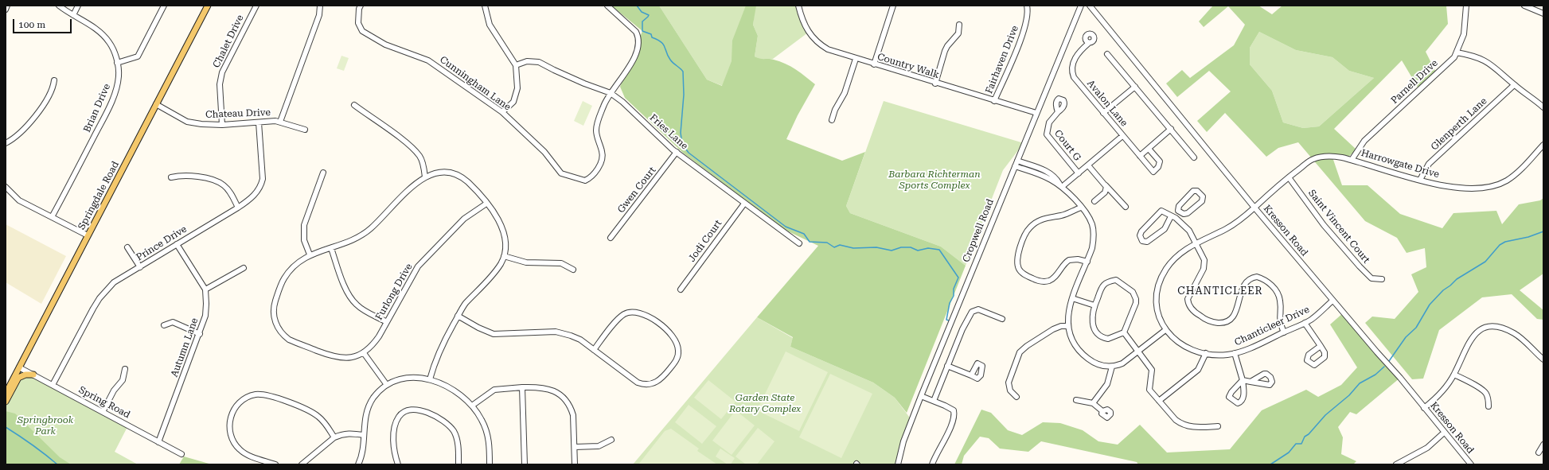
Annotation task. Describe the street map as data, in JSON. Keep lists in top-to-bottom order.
{
  "streets": {
    "main road": ["Springdale Road"],
    "street": [
      "Chalet Drive",
      "Fairhaven Drive",
      "Country Walk",
      "Parnell Drive",
      "Cunningham Lane",
      "Avalon Lane",
      "Brian Drive",
      "Chateau Drive",
      "Glenperth Lane",
      "Fries Lane",
      "Court G",
      "Harrowgate Drive",
      "Gwen Court",
      "Saint Vincent Court",
      "Cropwell Road",
      "Kresson Road",
      "Jodi Court",
      "Prince Drive",
      "Furlong Drive",
      "Chanticleer Drive",
      "Autumn Lane",
      "Spring Road"
    ]
  },
  "crossings": [
    ["Chalet Drive", "Chateau Drive"],
    ["Fairhaven Drive", "Country Walk"],
    ["Country Walk", "Cropwell Road"],
    ["Parnell Drive", "Harrowgate Drive"],
    ["Cunningham Lane", "Fries Lane"],
    ["Chateau Drive", "Springdale Road"],
    ["Chateau Drive", "Prince Drive"],
    ["Glenperth Lane", "Harrowgate Drive"],
    ["Fries Lane", "Gwen Court"],
    ["Fries Lane", "Jodi Court"],
    ["Harrowgate Drive", "Saint Vincent Court"],
    ["Harrowgate Drive", "Kresson Road"],
    ["Harrowgate Drive", "Chanticleer Drive"],
    ["Springdale Road", "Spring Road"],
    ["Kresson Road", "Chanticleer Drive"],
    ["Prince Drive", "Autumn Lane"],
    ["Prince Drive", "Spring Road"],
    ["Autumn Lane", "Spring Road"]
  ],
  "districts": ["CHANTICLEER"],
  "parks": ["Barbara Richterman Sports Complex", "Garden State Rotary Complex", "Springbrook Park"],
  "scale_bar": "100 m"
}
